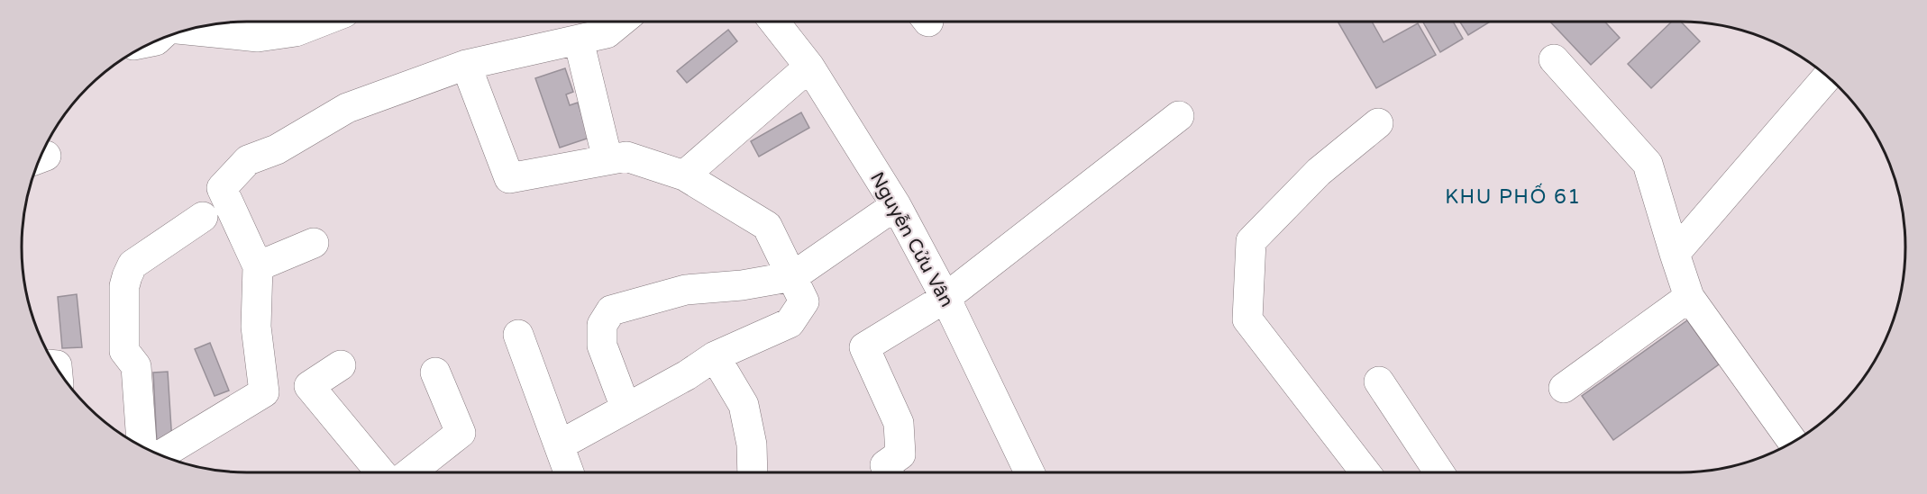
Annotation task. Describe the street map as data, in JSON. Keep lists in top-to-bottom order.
{
  "streets": {
    "street": ["Nguyễn Cửu Vân"]
  },
  "districts": ["KHU PHỐ 61"]
}
